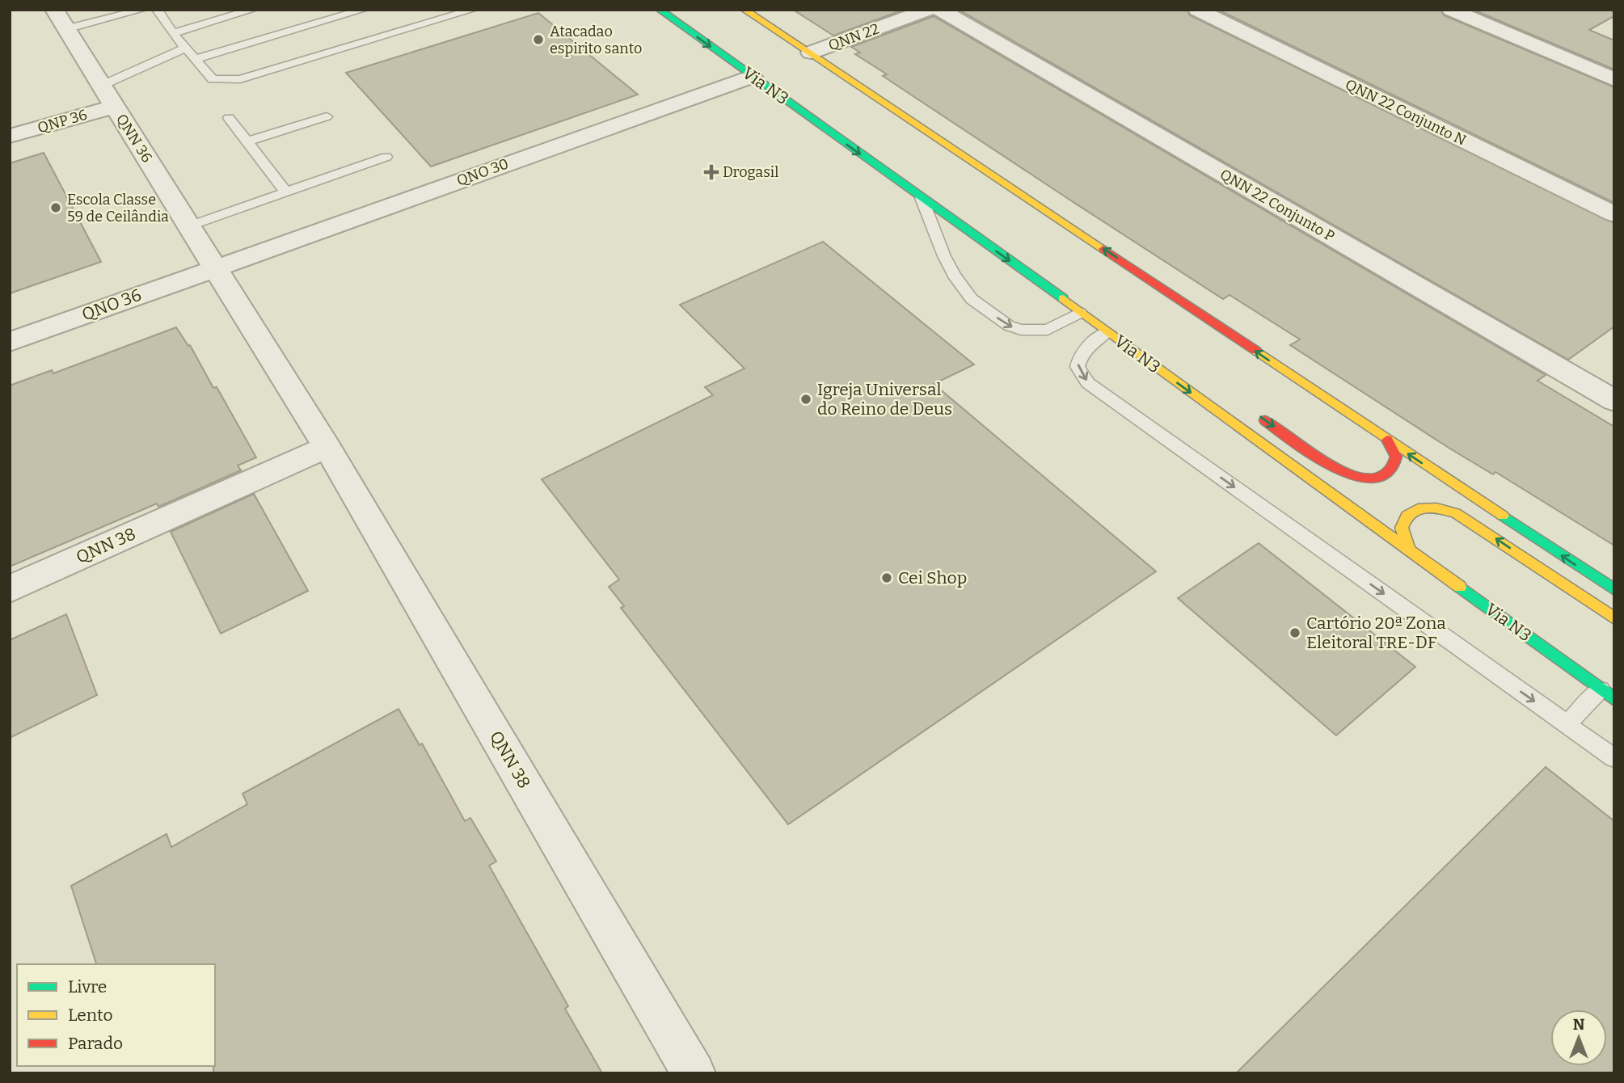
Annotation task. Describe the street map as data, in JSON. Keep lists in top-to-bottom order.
{
  "streets": {
    "main road": ["Via N3"],
    "street": [
      "QNN 22",
      "QNN 22 Conjunto N",
      "QNP 36",
      "QNN 36",
      "QNO 30",
      "QNN 22 Conjunto P",
      "QNO 36",
      "QNN 38"
    ]
  },
  "crossings": [
    ["Via N3", "QNO 30"],
    ["QNP 36", "QNN 36"],
    ["QNN 36", "QNO 30"],
    ["QNN 36", "QNO 36"],
    ["QNN 36", "QNN 38"],
    ["QNO 30", "QNO 36"],
    ["QNO 30", "QNN 38"],
    ["QNO 36", "QNN 38"]
  ],
  "places": {
    "other": [
      "Atacadao espirito santo",
      "Escola Classe 59 de Ceilândia",
      "Igreja Universal do Reino de Deus",
      "Cei Shop",
      "Cartório 20ª Zona Eleitoral TRE-DF"
    ],
    "health": ["Drogasil"]
  },
  "legend": ["Livre", "Lento", "Parado"],
  "north": "top"
}
